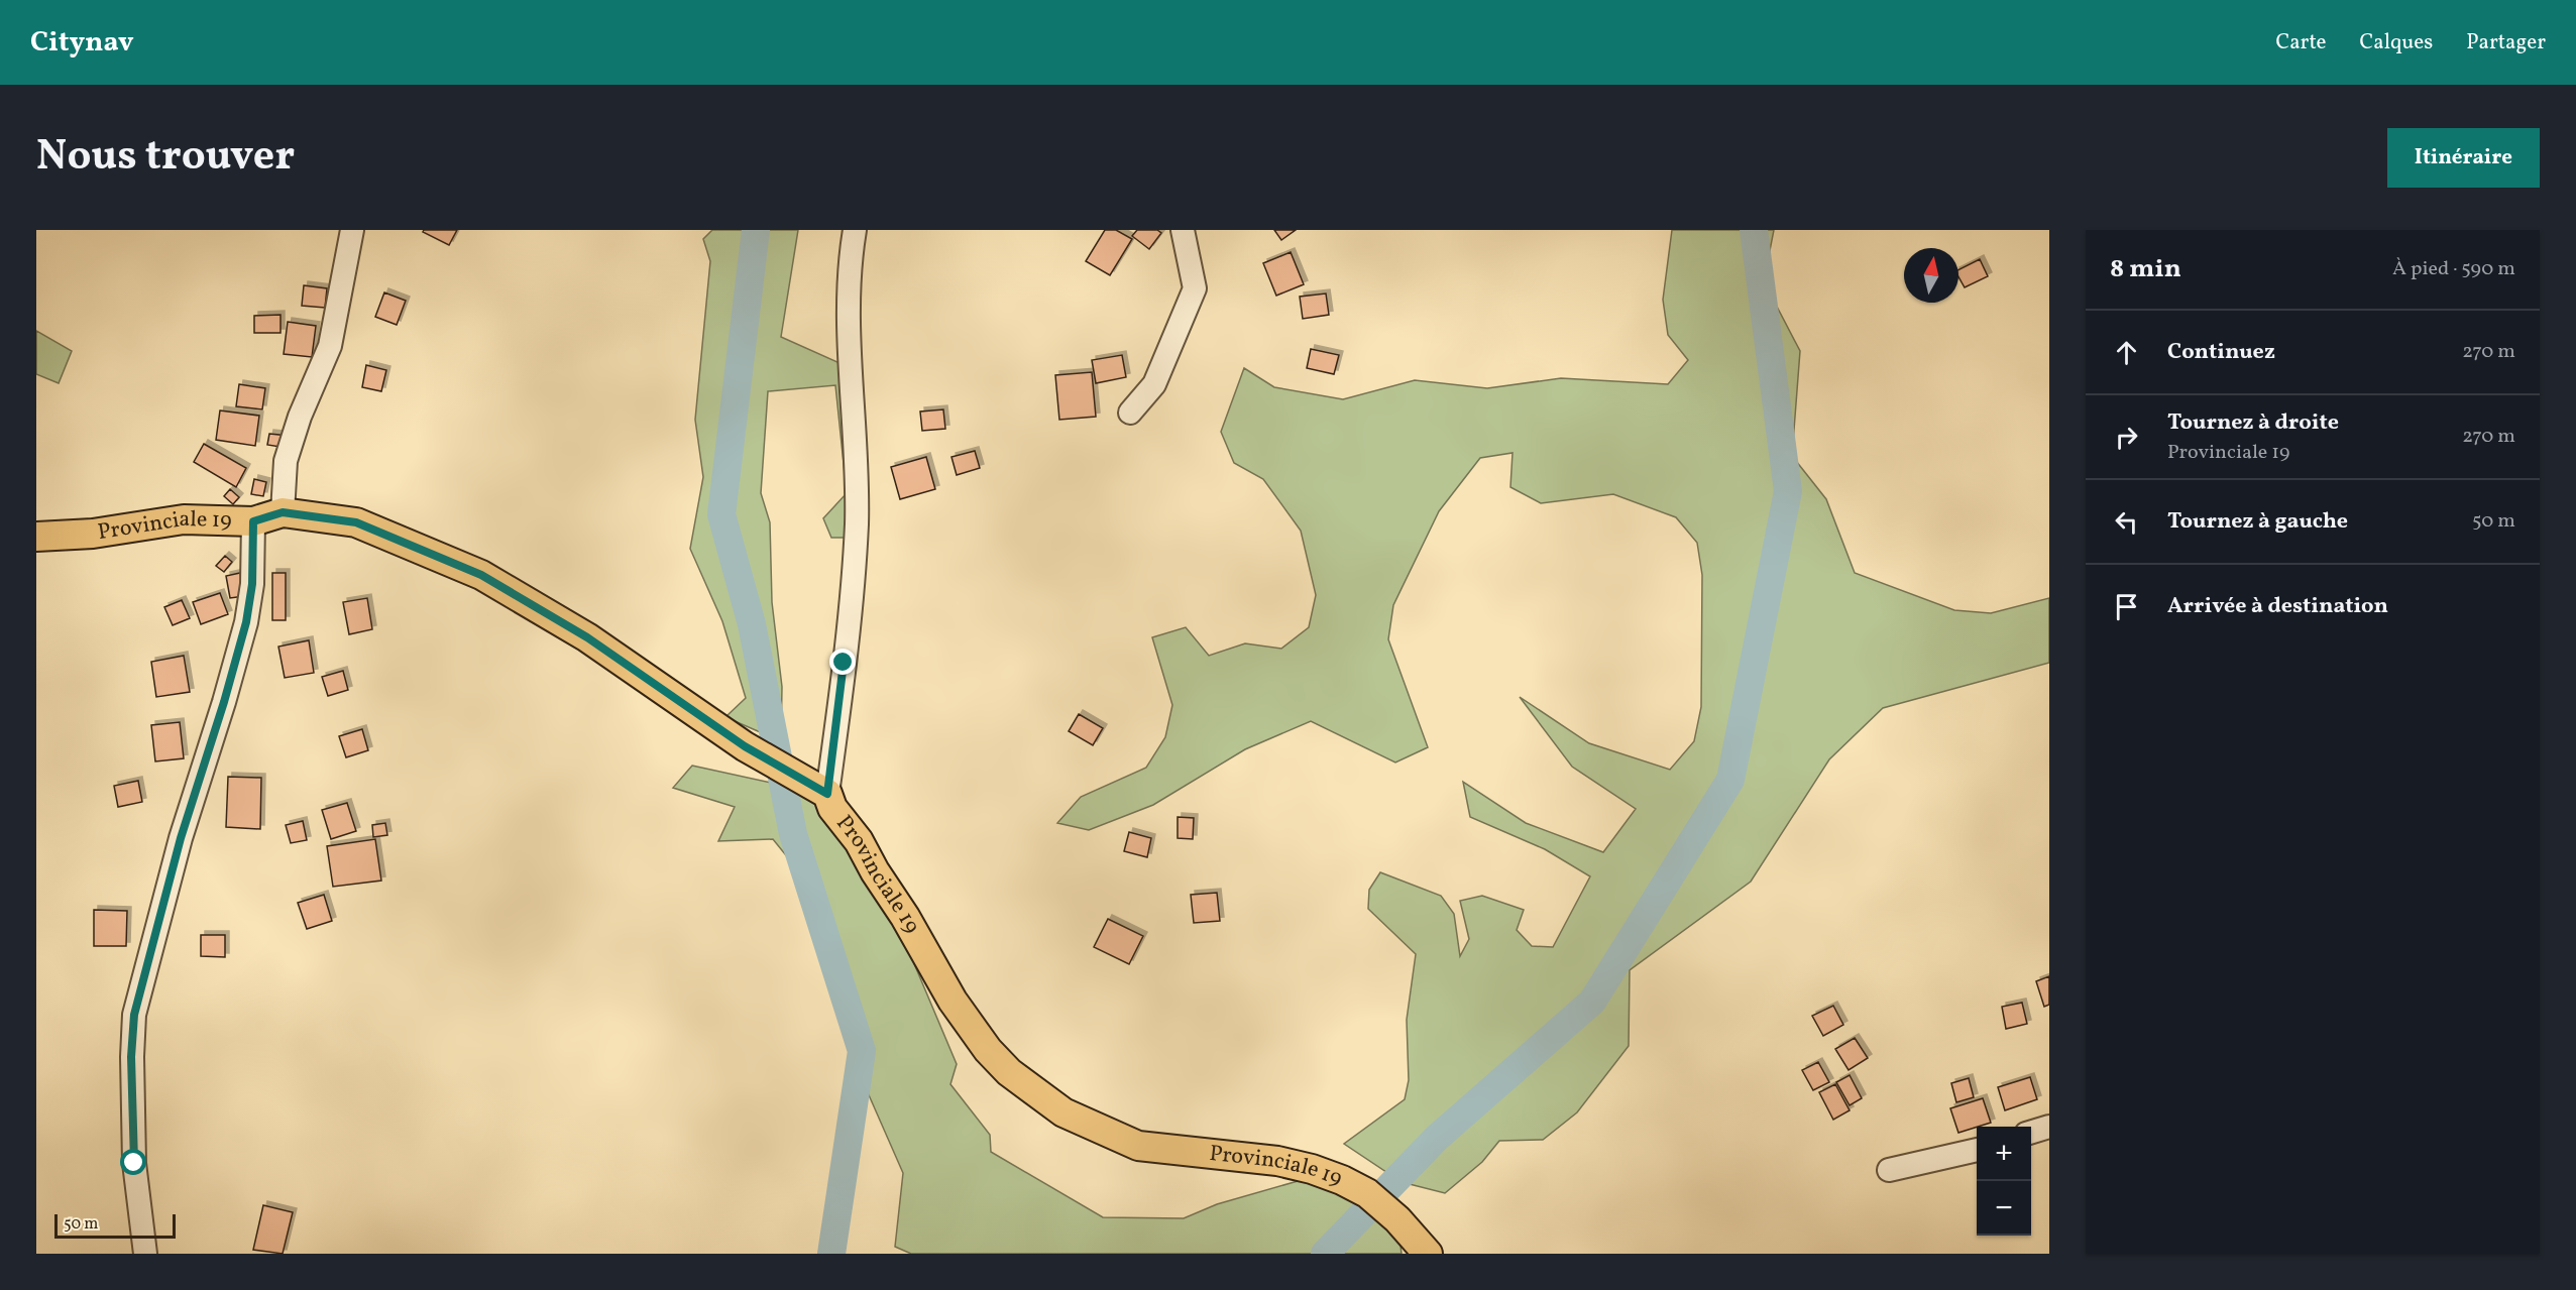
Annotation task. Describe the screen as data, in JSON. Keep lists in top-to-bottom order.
{
  "streets": {
    "main road": ["Provinciale 19"]
  },
  "scale_bar": "50 m",
  "north": "top",
  "page": {
    "header": "Citynav",
    "nav": ["Carte", "Calques", "Partager"],
    "title": "Nous trouver",
    "buttons": "Itinéraire",
    "heading": ["8 min", "À pied · 590 m"],
    "list": [
      ["Continuez", "270 m"],
      ["Tournez à droite", "Provinciale 19", "270 m"],
      ["Tournez à gauche", "50 m"],
      "Arrivée à destination"
    ],
    "map_buttons": ["+", "−"],
    "scale": "50 m"
  }
}
